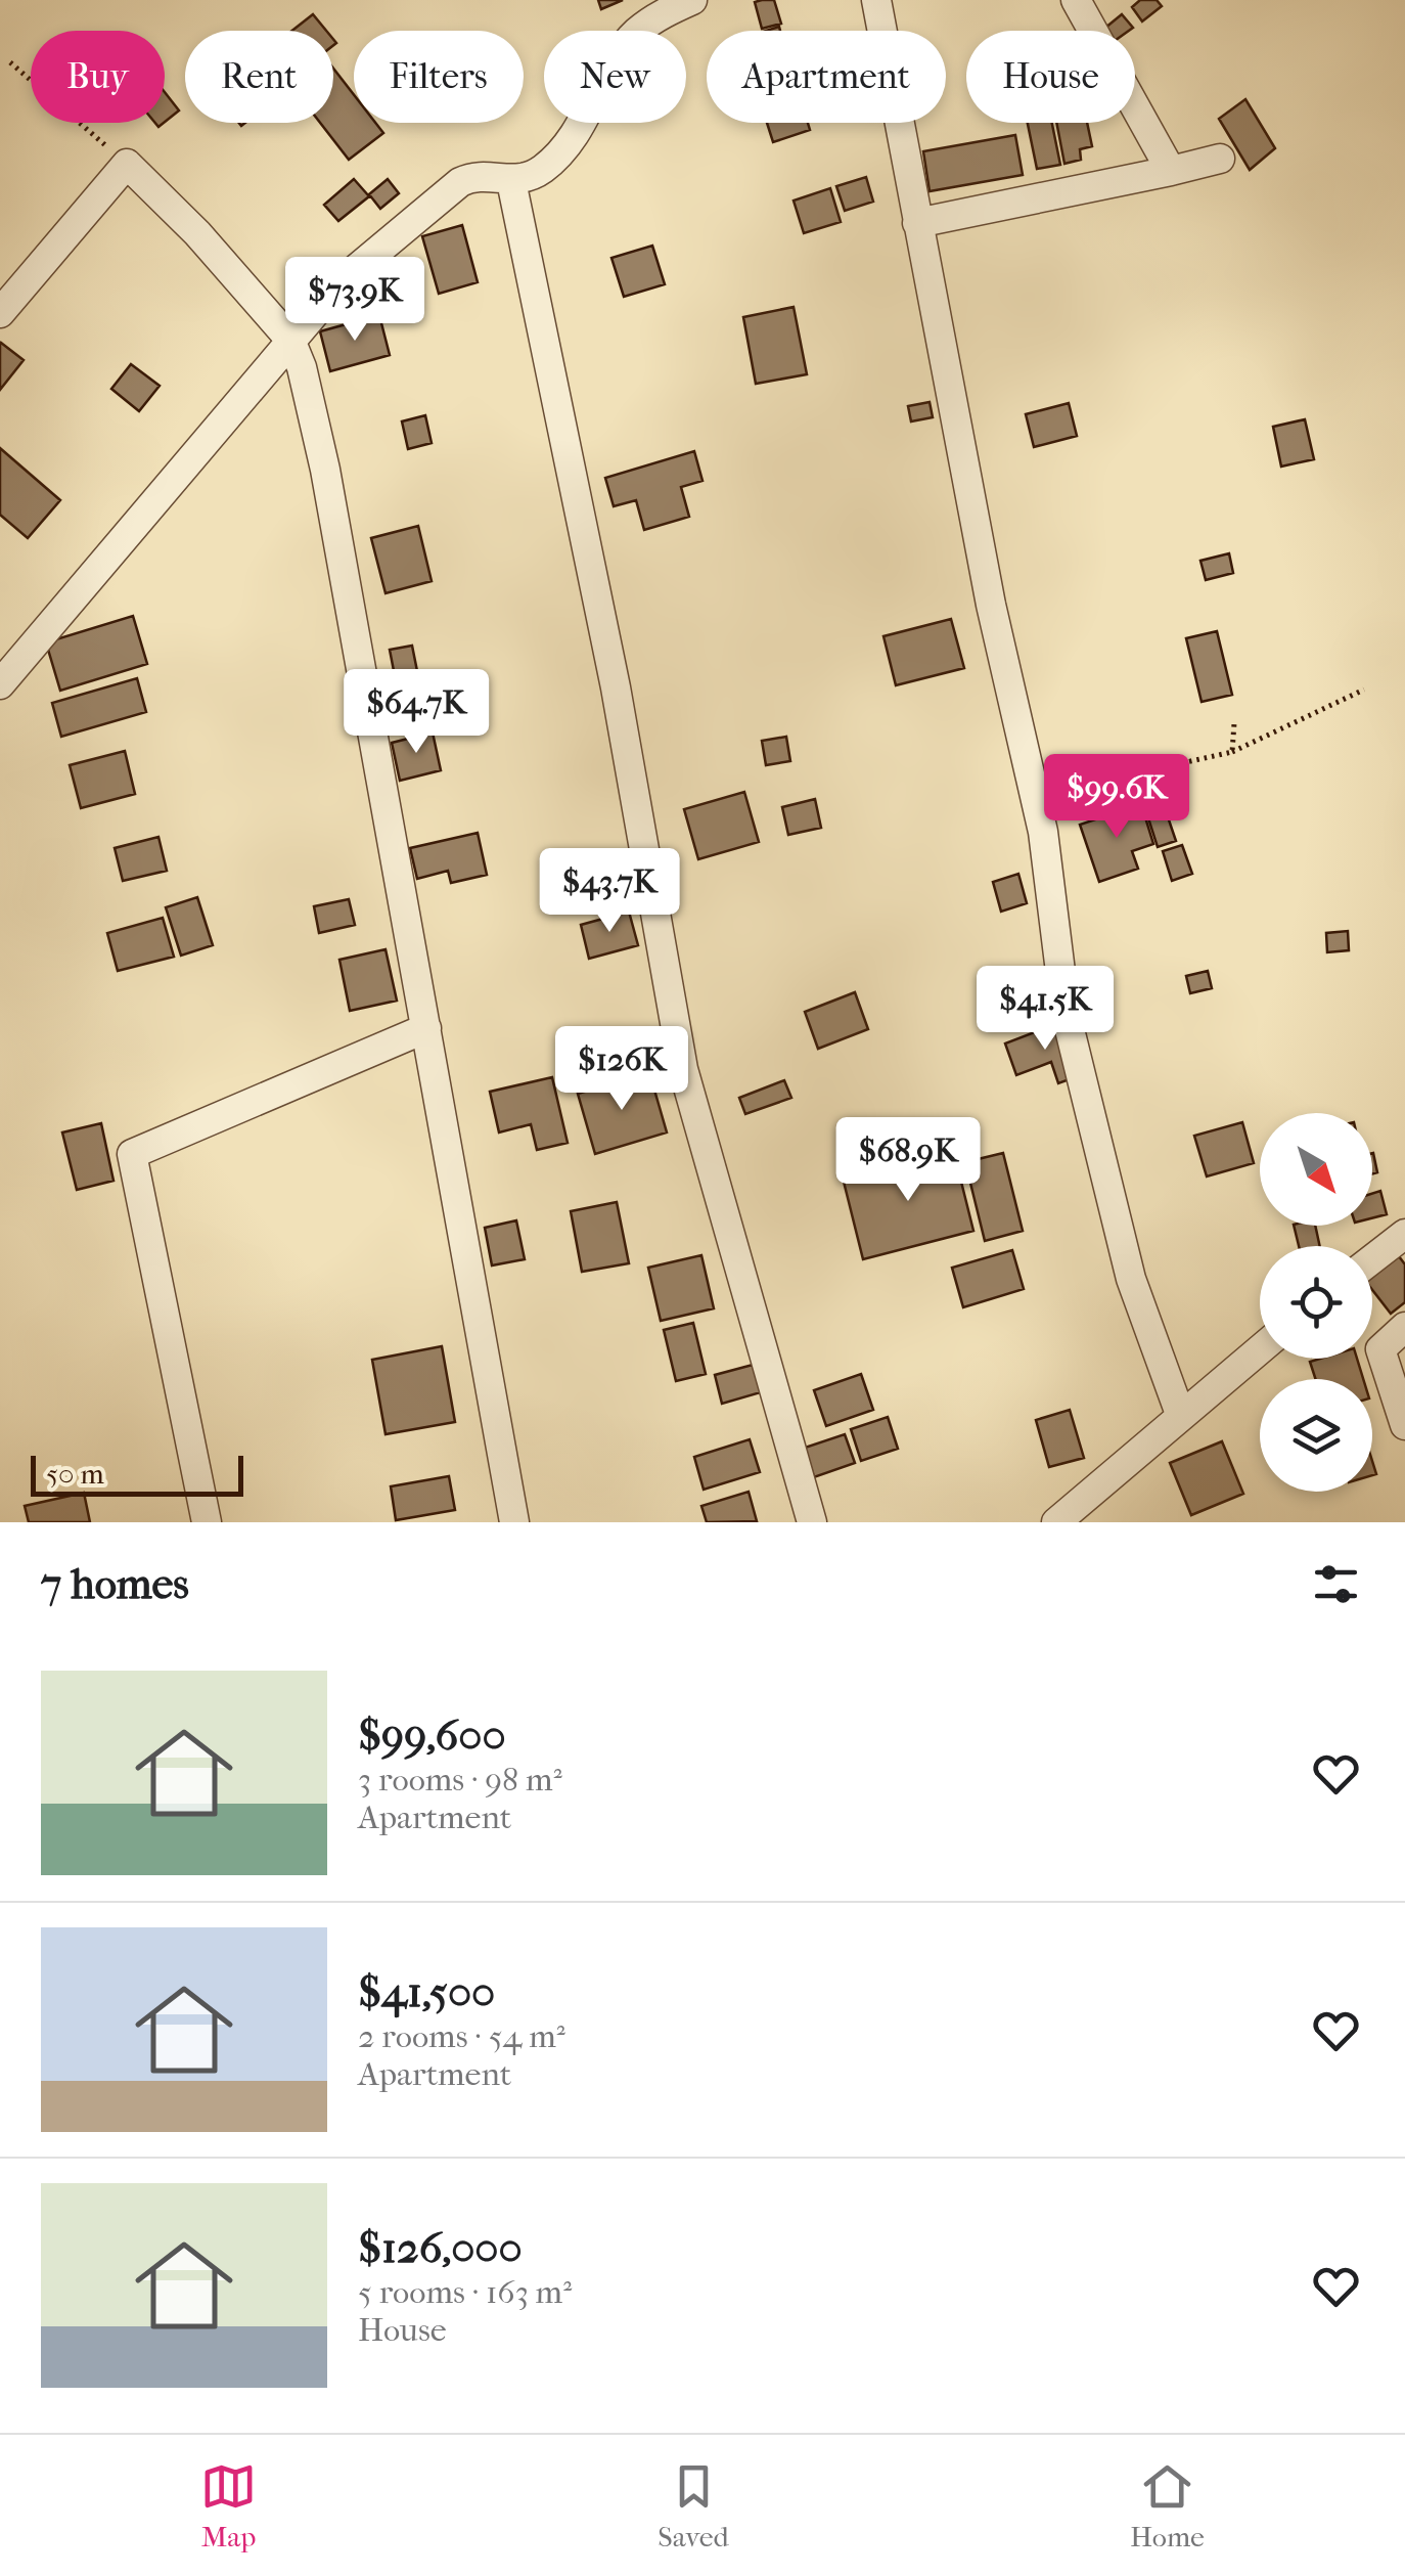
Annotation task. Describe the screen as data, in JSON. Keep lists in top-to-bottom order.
{
  "scale_bar": "50 m",
  "north": "bottom right",
  "page": {
    "chip": [
      "Buy",
      "Rent",
      "Filters",
      "New",
      "Apartment",
      "House"
    ],
    "price": [
      "$73.9K",
      "$64.7K",
      "$99.6K",
      "$43.7K",
      "$41.5K",
      "$126K",
      "$68.9K"
    ],
    "scale": "50 m",
    "heading": "7 homes",
    "list": [
      {
        "name": "$99,600",
        "note": "3 rooms · 98 m² · Apartment"
      },
      {
        "name": "$41,500",
        "note": "2 rooms · 54 m² · Apartment"
      },
      {
        "name": "$126,000",
        "note": "5 rooms · 163 m² · House"
      }
    ],
    "tabs": ["Map", "Saved", "Home"]
  }
}
